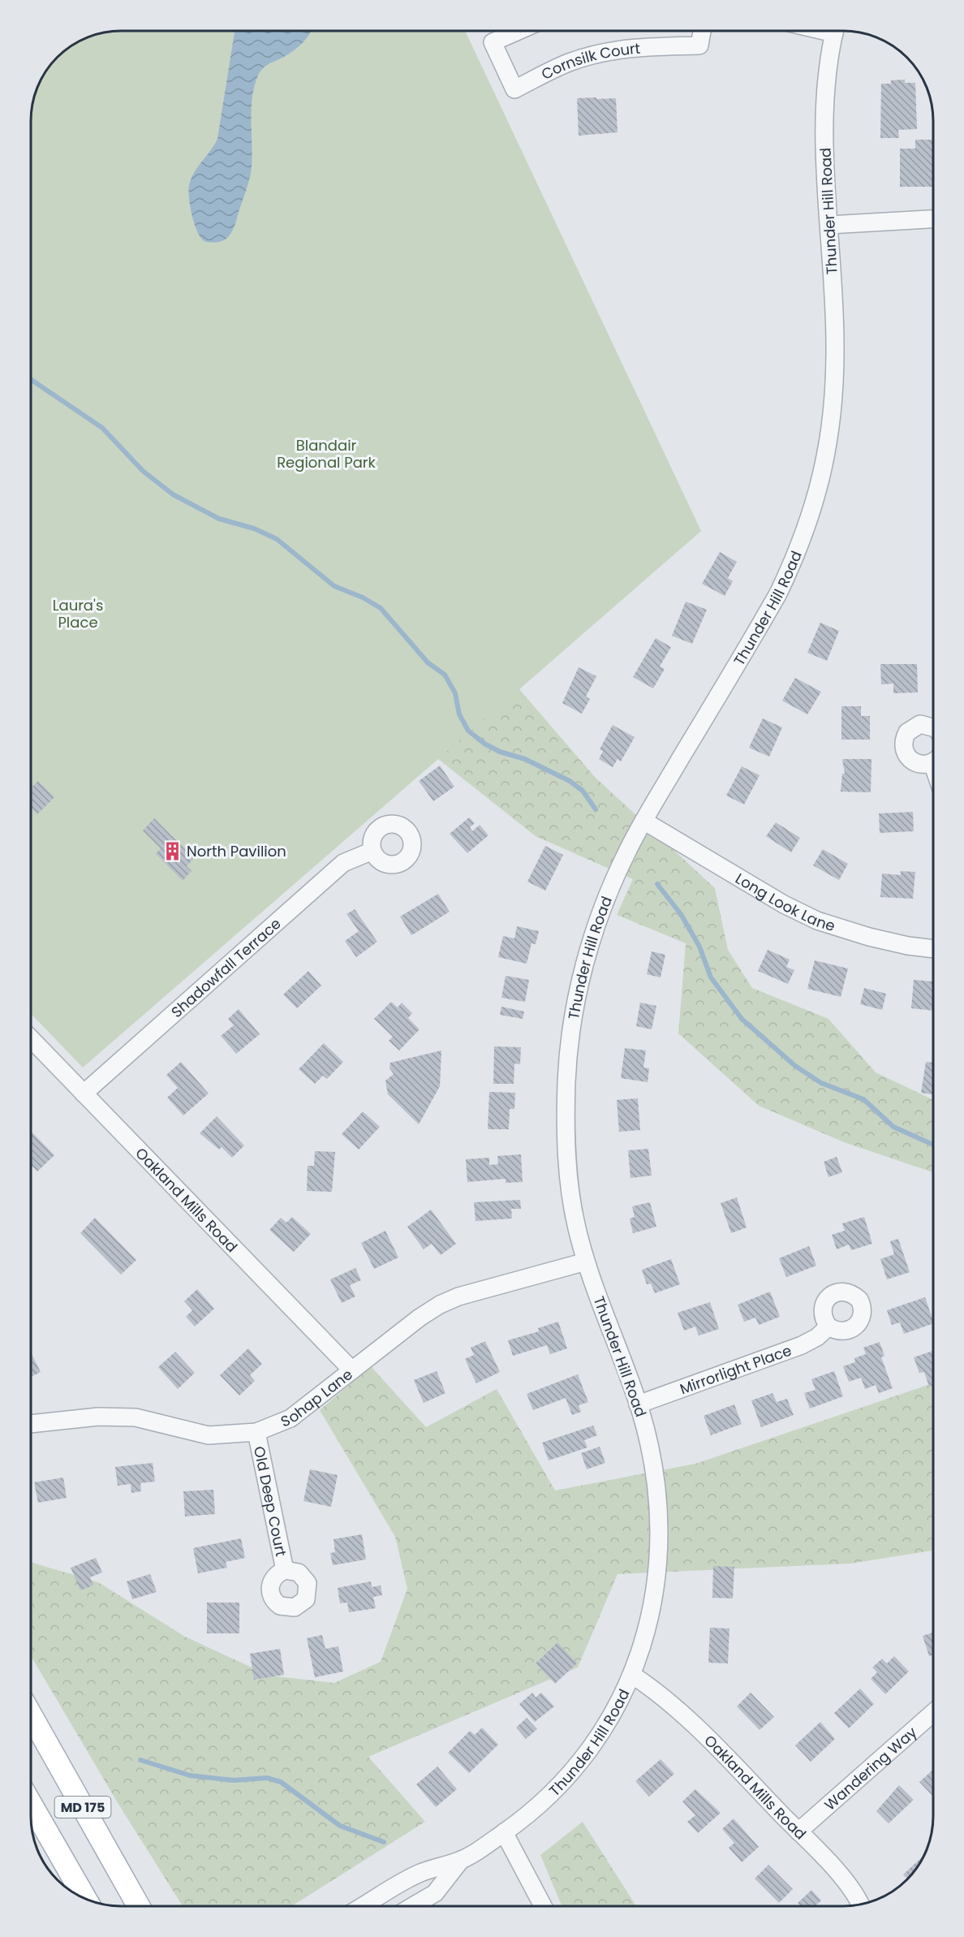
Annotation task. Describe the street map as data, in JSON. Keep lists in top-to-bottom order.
{
  "streets": {
    "main road": ["MD 175"],
    "street": [
      "Cornsilk Court",
      "Thunder Hill Road",
      "Long Look Lane",
      "Shadowfall Terrace",
      "Oakland Mills Road",
      "Mirrorlight Place",
      "Sohap Lane",
      "Old Deep Court",
      "Wandering Way"
    ]
  },
  "crossings": [
    ["Thunder Hill Road", "Long Look Lane"],
    ["Thunder Hill Road", "Oakland Mills Road"],
    ["Thunder Hill Road", "Mirrorlight Place"],
    ["Thunder Hill Road", "Sohap Lane"],
    ["Shadowfall Terrace", "Oakland Mills Road"],
    ["Oakland Mills Road", "Sohap Lane"],
    ["Oakland Mills Road", "Wandering Way"],
    ["Sohap Lane", "Old Deep Court"]
  ],
  "parks": ["Blandair Regional Park", "Laura's Place"],
  "places": {
    "building": ["North Pavilion"]
  }
}
